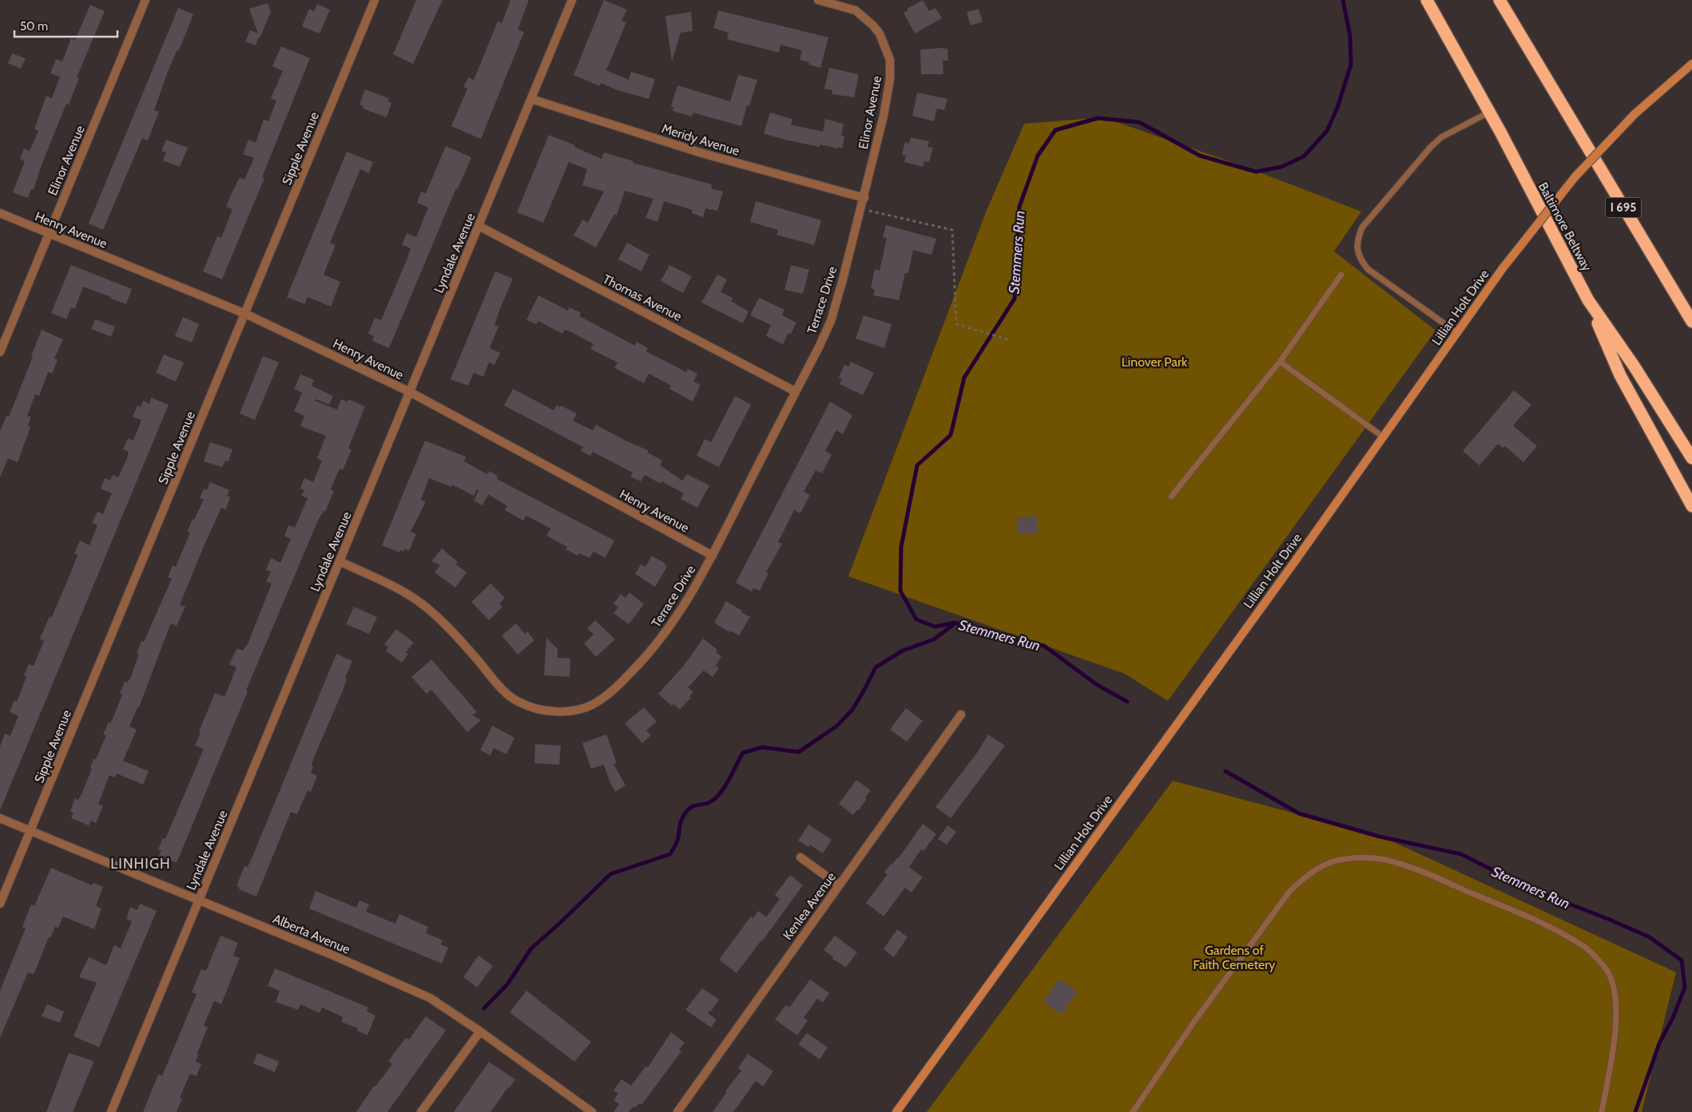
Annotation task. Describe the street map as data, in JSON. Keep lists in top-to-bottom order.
{
  "streets": {
    "highway": ["I 695", "Baltimore Beltway"],
    "main road": ["Lillian Holt Drive"],
    "street": [
      "Elinor Avenue",
      "Meridy Avenue",
      "Sipple Avenue",
      "Henry Avenue",
      "Lyndale Avenue",
      "Thomas Avenue",
      "Terrace Drive",
      "Kenlea Avenue",
      "Alberta Avenue"
    ]
  },
  "crossings": [
    ["Elinor Avenue", "Meridy Avenue"],
    ["Elinor Avenue", "Henry Avenue"],
    ["Elinor Avenue", "Terrace Drive"],
    ["Meridy Avenue", "Lyndale Avenue"],
    ["Meridy Avenue", "Terrace Drive"],
    ["Sipple Avenue", "Henry Avenue"],
    ["Sipple Avenue", "Alberta Avenue"],
    ["Henry Avenue", "Lyndale Avenue"],
    ["Henry Avenue", "Terrace Drive"],
    ["Lyndale Avenue", "Thomas Avenue"],
    ["Lyndale Avenue", "Terrace Drive"],
    ["Lyndale Avenue", "Alberta Avenue"],
    ["Thomas Avenue", "Terrace Drive"]
  ],
  "districts": ["LINHIGH"],
  "water": ["Stemmers Run"],
  "parks": ["Linover Park", "Gardens of Faith Cemetery"],
  "scale_bar": "50 m"
}
